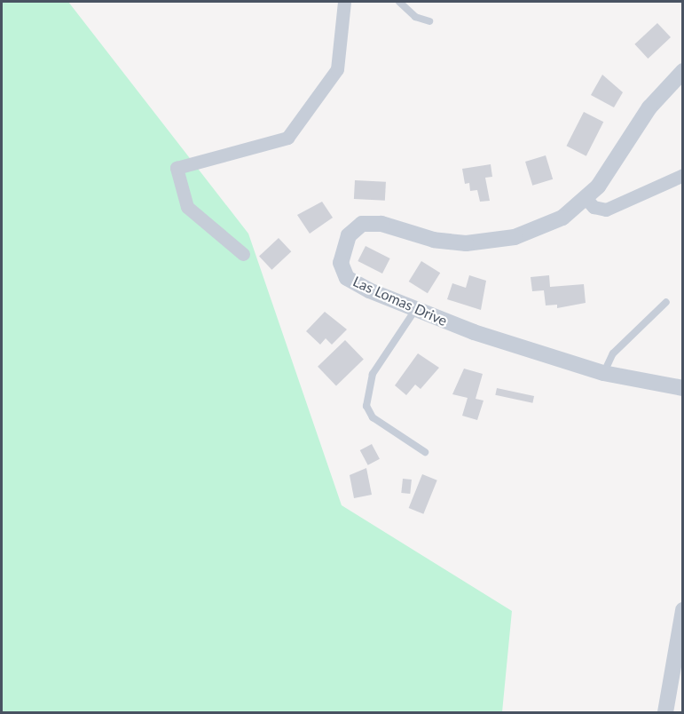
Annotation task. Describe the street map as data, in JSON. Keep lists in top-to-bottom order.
{
  "streets": {
    "street": ["Las Lomas Drive"]
  }
}
